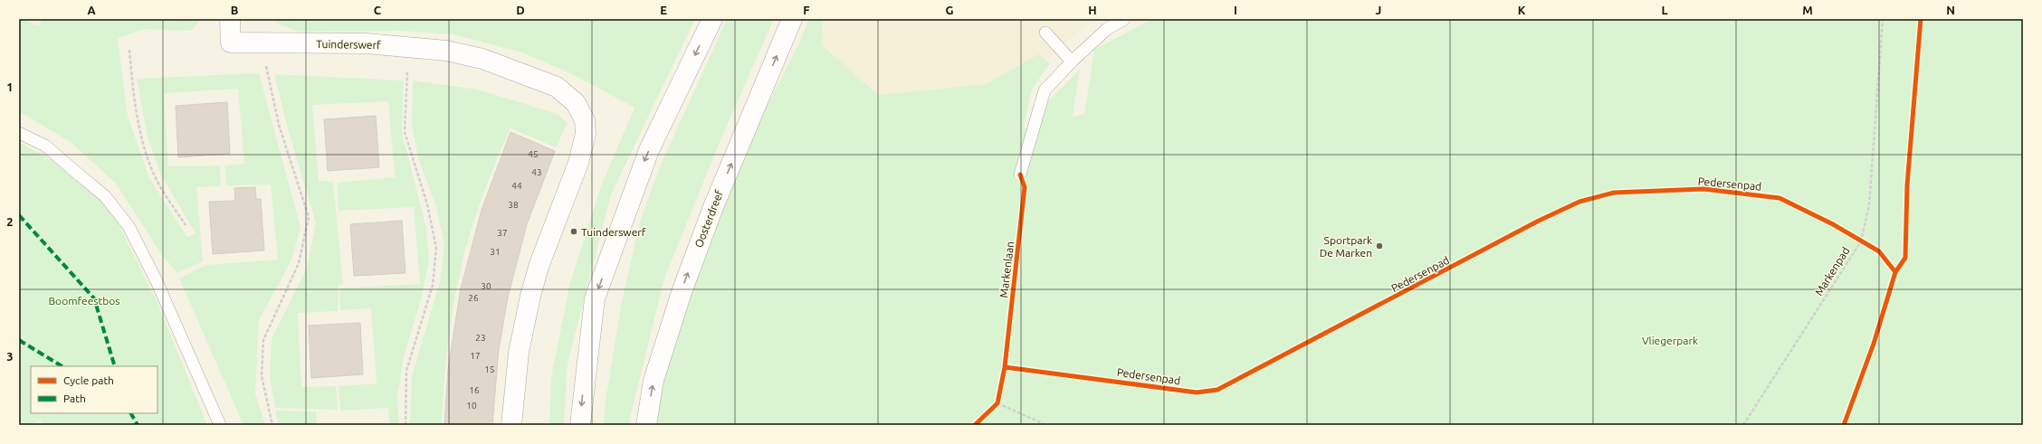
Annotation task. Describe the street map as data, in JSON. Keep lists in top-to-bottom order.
{
  "streets": {
    "main road": ["Tuinderswerf", "Oosterdreef"],
    "path": ["Markenpad"],
    "cycle path": ["Pedersenpad", "Markenlaan"]
  },
  "parks": ["Boomfeestbos", "Vliegerpark"],
  "places": ["Tuinderswerf", "Sportpark De Marken"],
  "house_numbers": [
    "45",
    "43",
    "44",
    "38",
    "37",
    "31",
    "30",
    "26",
    "23",
    "17",
    "15",
    "16",
    "10"
  ],
  "legend": ["Cycle path", "Path"],
  "grid": {
    "columns": [
      "A",
      "B",
      "C",
      "D",
      "E",
      "F",
      "G",
      "H",
      "I",
      "J",
      "K",
      "L",
      "M",
      "N"
    ],
    "rows": ["1", "2", "3"]
  }
}
